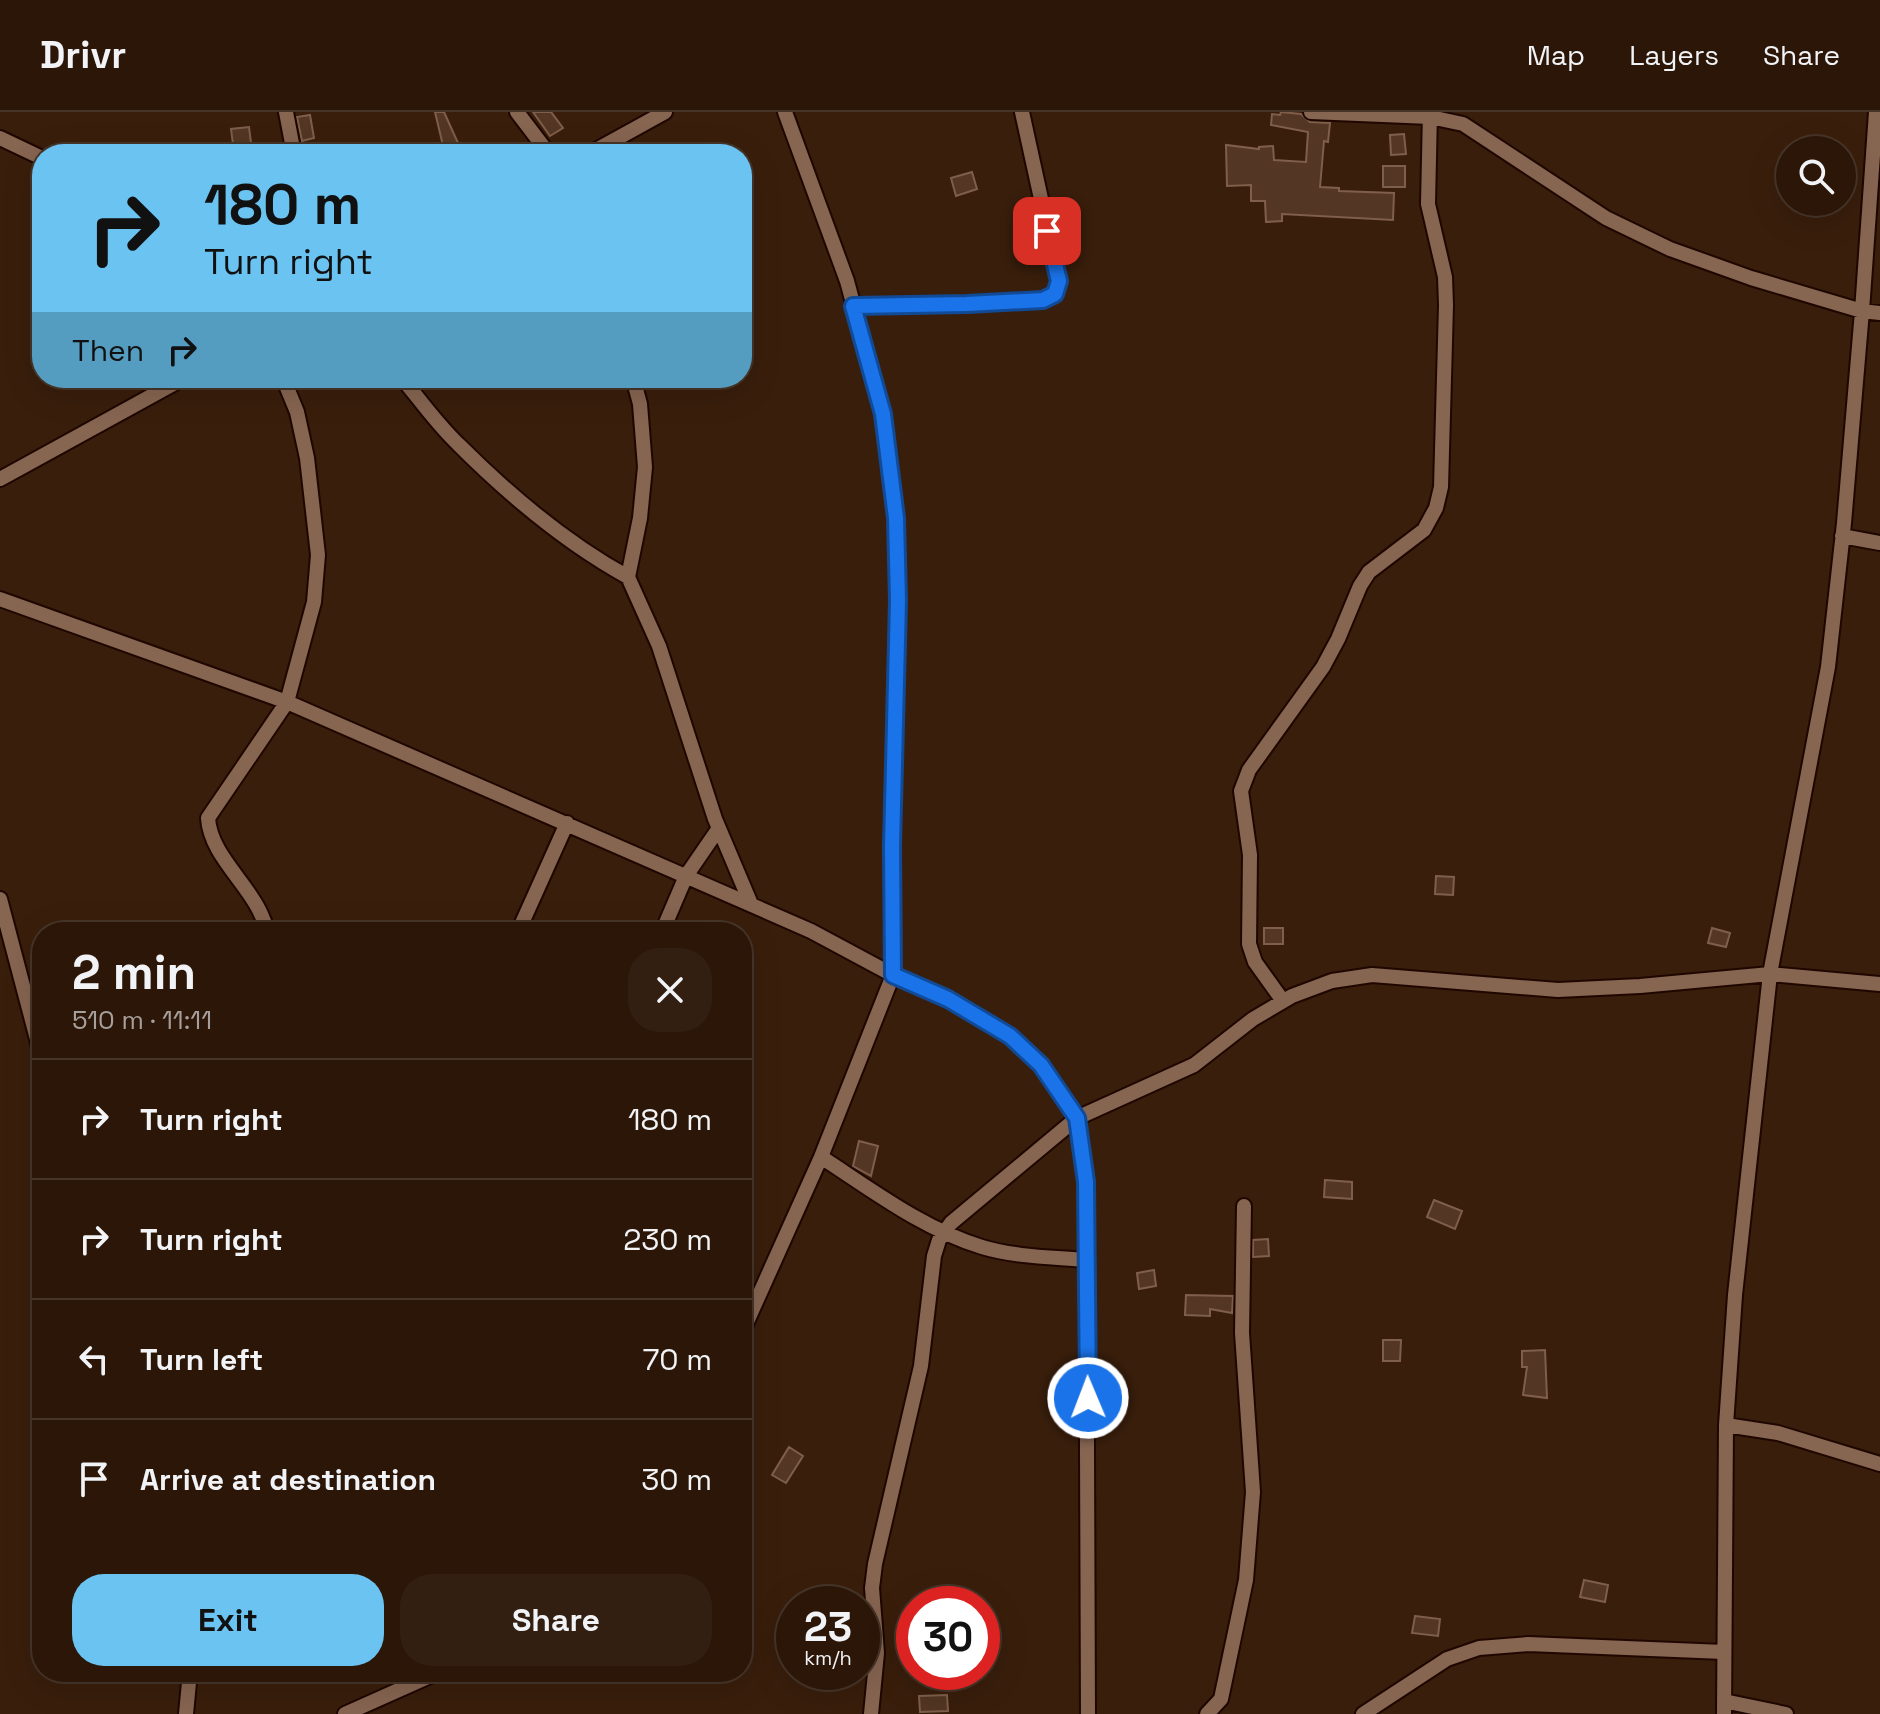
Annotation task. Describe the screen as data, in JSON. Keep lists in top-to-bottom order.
{
  "page": {
    "header": "Drivr",
    "nav": ["Map", "Layers", "Share"],
    "turn": ["180 m", "Turn right"],
    "then": "Then",
    "heading": ["2 min", "510 m · 11:11"],
    "list": [
      {
        "name": "Turn right",
        "value": "180 m"
      },
      {
        "name": "Turn right",
        "value": "230 m"
      },
      {
        "name": "Turn left",
        "value": "70 m"
      },
      {
        "name": "Arrive at destination",
        "value": "30 m"
      }
    ],
    "buttons": ["Exit", "Share"],
    "speed": "23 km/h",
    "limit": "30"
  }
}
